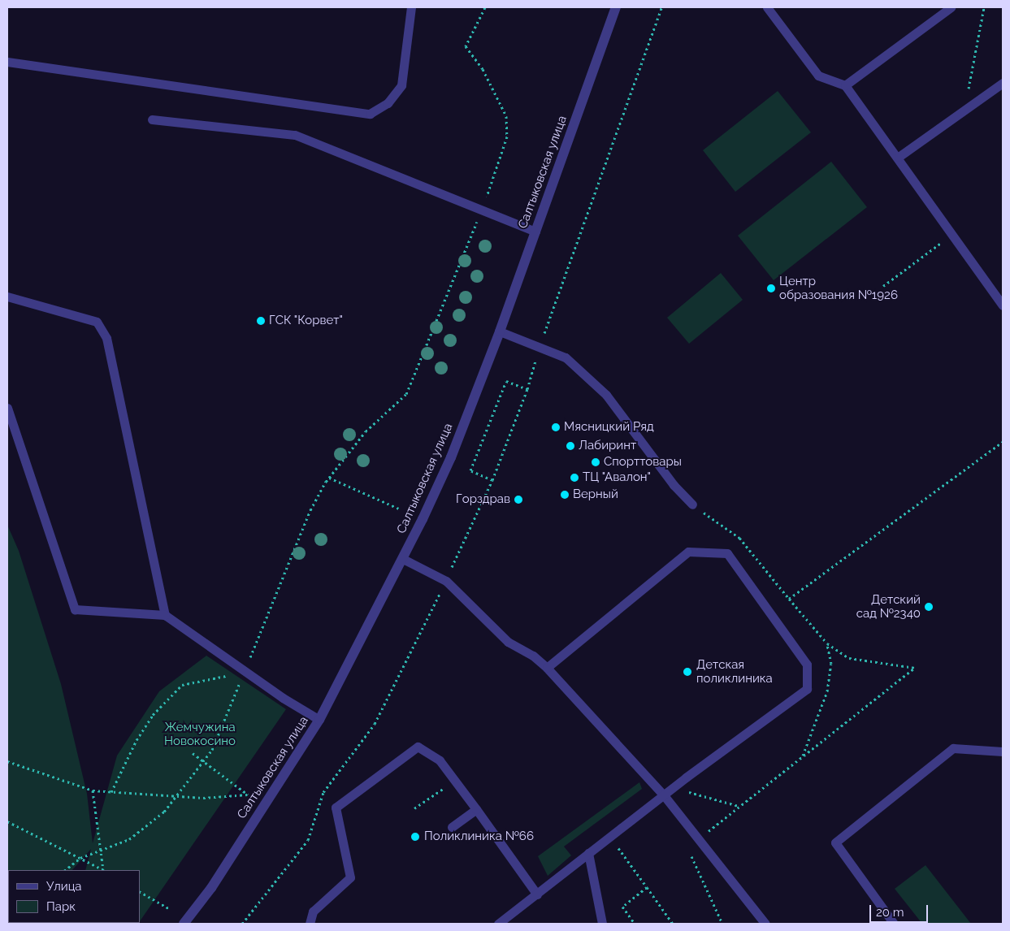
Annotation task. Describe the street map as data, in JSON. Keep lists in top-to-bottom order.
{
  "streets": {
    "street": ["Салтыковская улица"]
  },
  "parks": ["Жемчужина Новокосино"],
  "places": [
    "Центр образования №1926",
    "ГСК \"Корвет\"",
    "Мясницкий Ряд",
    "Лабиринт",
    "Спорттовары",
    "ТЦ \"Авалон\"",
    "Верный",
    "Горздрав",
    "Детский сад №2340",
    "Детская поликлиника",
    "Поликлиника №66"
  ],
  "legend": ["Улица", "Парк"],
  "scale_bar": "20 m"
}
